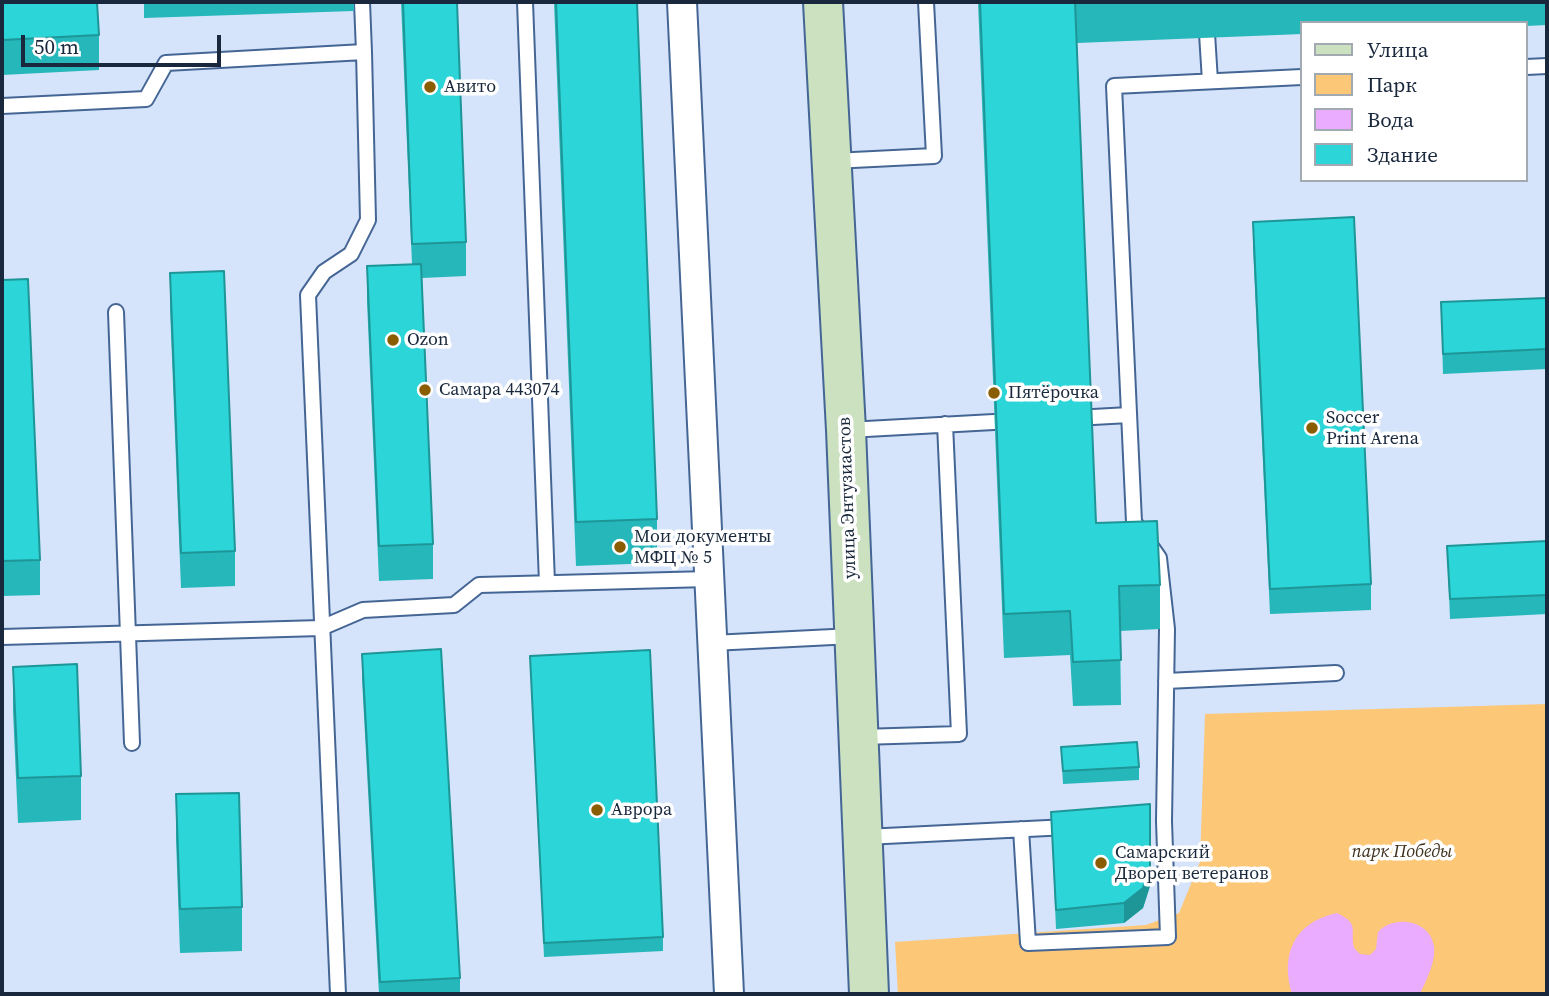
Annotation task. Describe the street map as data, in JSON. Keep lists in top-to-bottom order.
{
  "streets": {
    "main road": ["улица Энтузиастов"]
  },
  "parks": ["парк Победы"],
  "places": [
    "Авито",
    "Ozon",
    "Самара 443074",
    "Пятёрочка",
    "Soccer Print Arena",
    "Мои документы МФЦ № 5",
    "Аврора",
    "Самарский Дворец ветеранов"
  ],
  "legend": [
    "Улица",
    "Парк",
    "Вода",
    "Здание"
  ],
  "scale_bar": "50 m"
}
